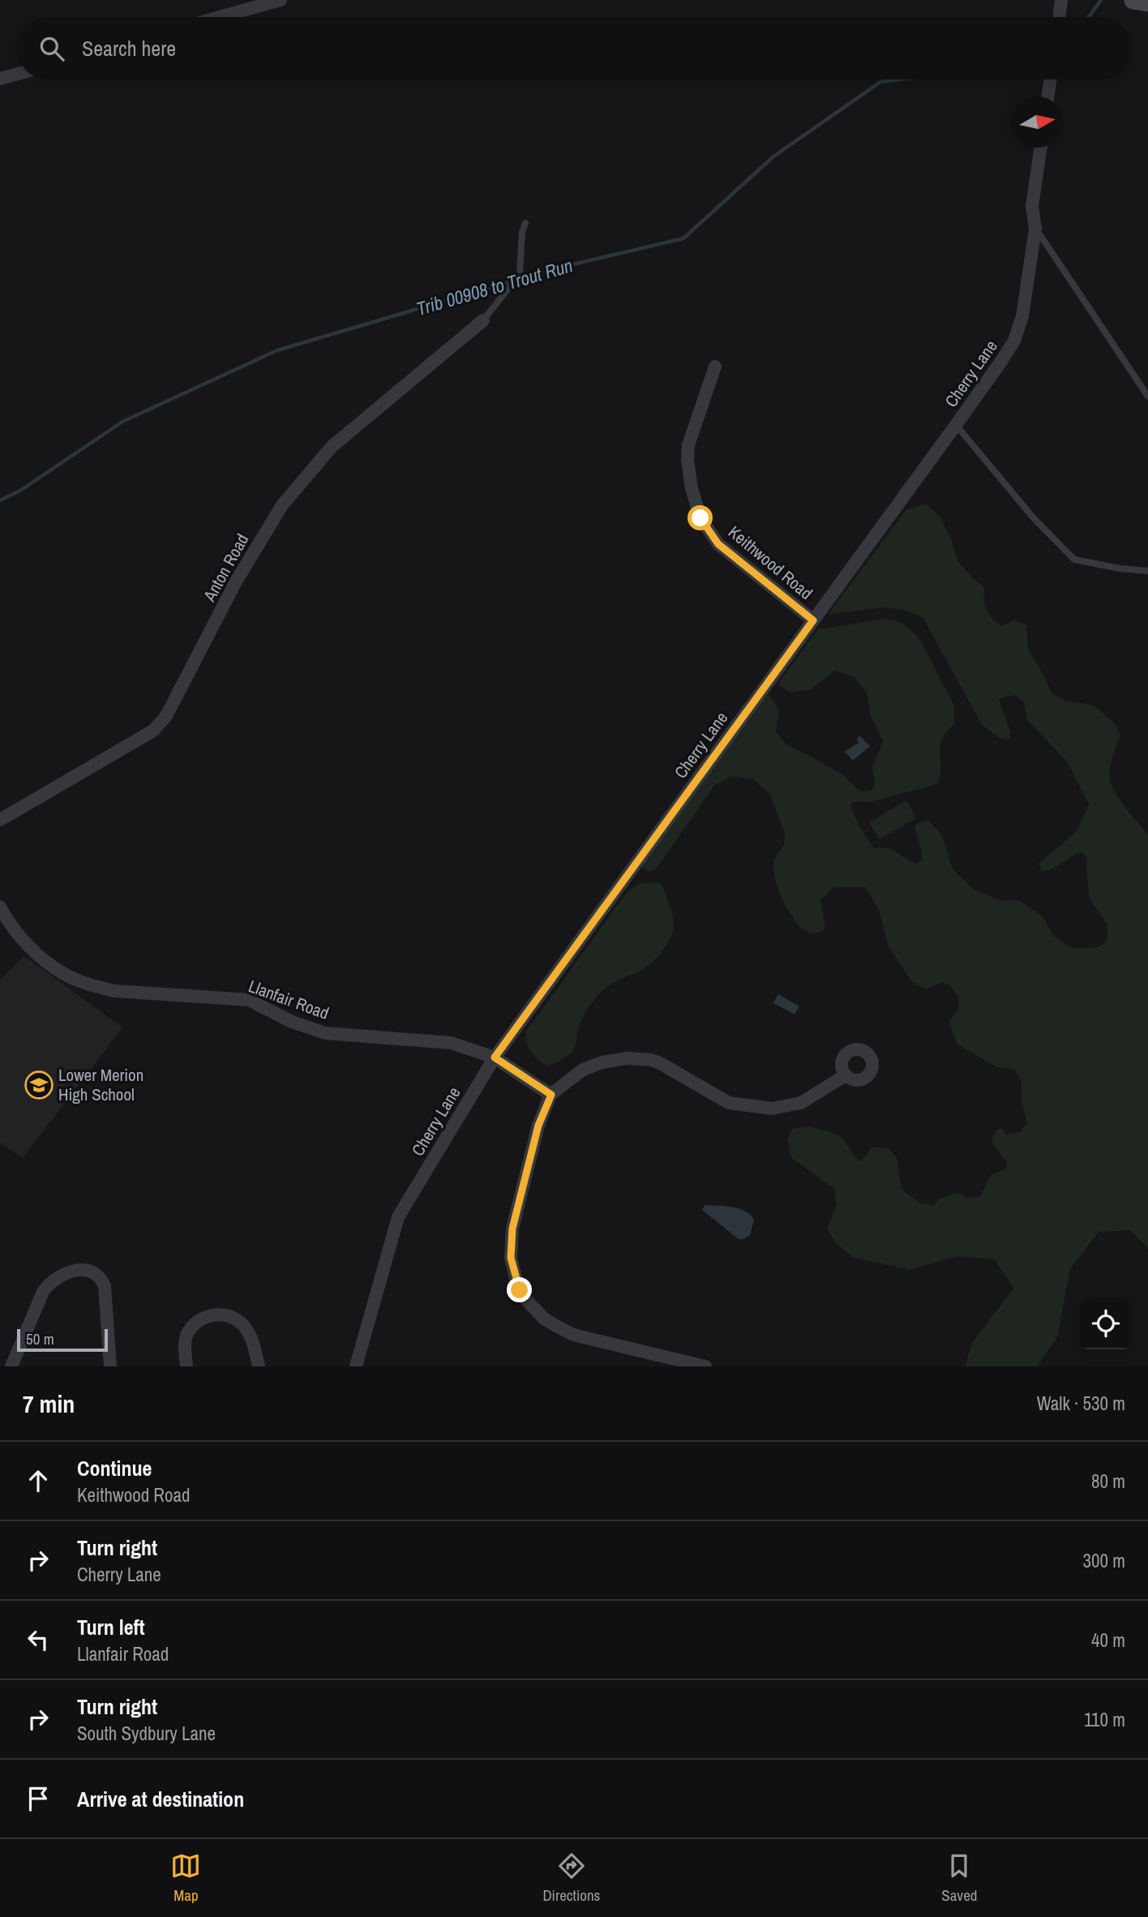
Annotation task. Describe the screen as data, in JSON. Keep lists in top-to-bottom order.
{
  "streets": {
    "street": [
      "Cherry Lane",
      "Keithwood Road",
      "Anton Road",
      "Llanfair Road"
    ]
  },
  "crossings": [
    ["Cherry Lane", "Keithwood Road"],
    ["Cherry Lane", "Llanfair Road"]
  ],
  "water": ["Trib 00908 to Trout Run"],
  "places": {
    "school or university": ["Lower Merion High School"]
  },
  "scale_bar": "50 m",
  "north": "right",
  "page": {
    "search": "Search here",
    "scale": "50 m",
    "heading": ["7 min", "Walk · 530 m"],
    "list": [
      ["Continue", "Keithwood Road", "80 m"],
      ["Turn right", "Cherry Lane", "300 m"],
      ["Turn left", "Llanfair Road", "40 m"],
      ["Turn right", "South Sydbury Lane", "110 m"],
      "Arrive at destination"
    ],
    "nav": ["Map", "Directions", "Saved"]
  }
}
